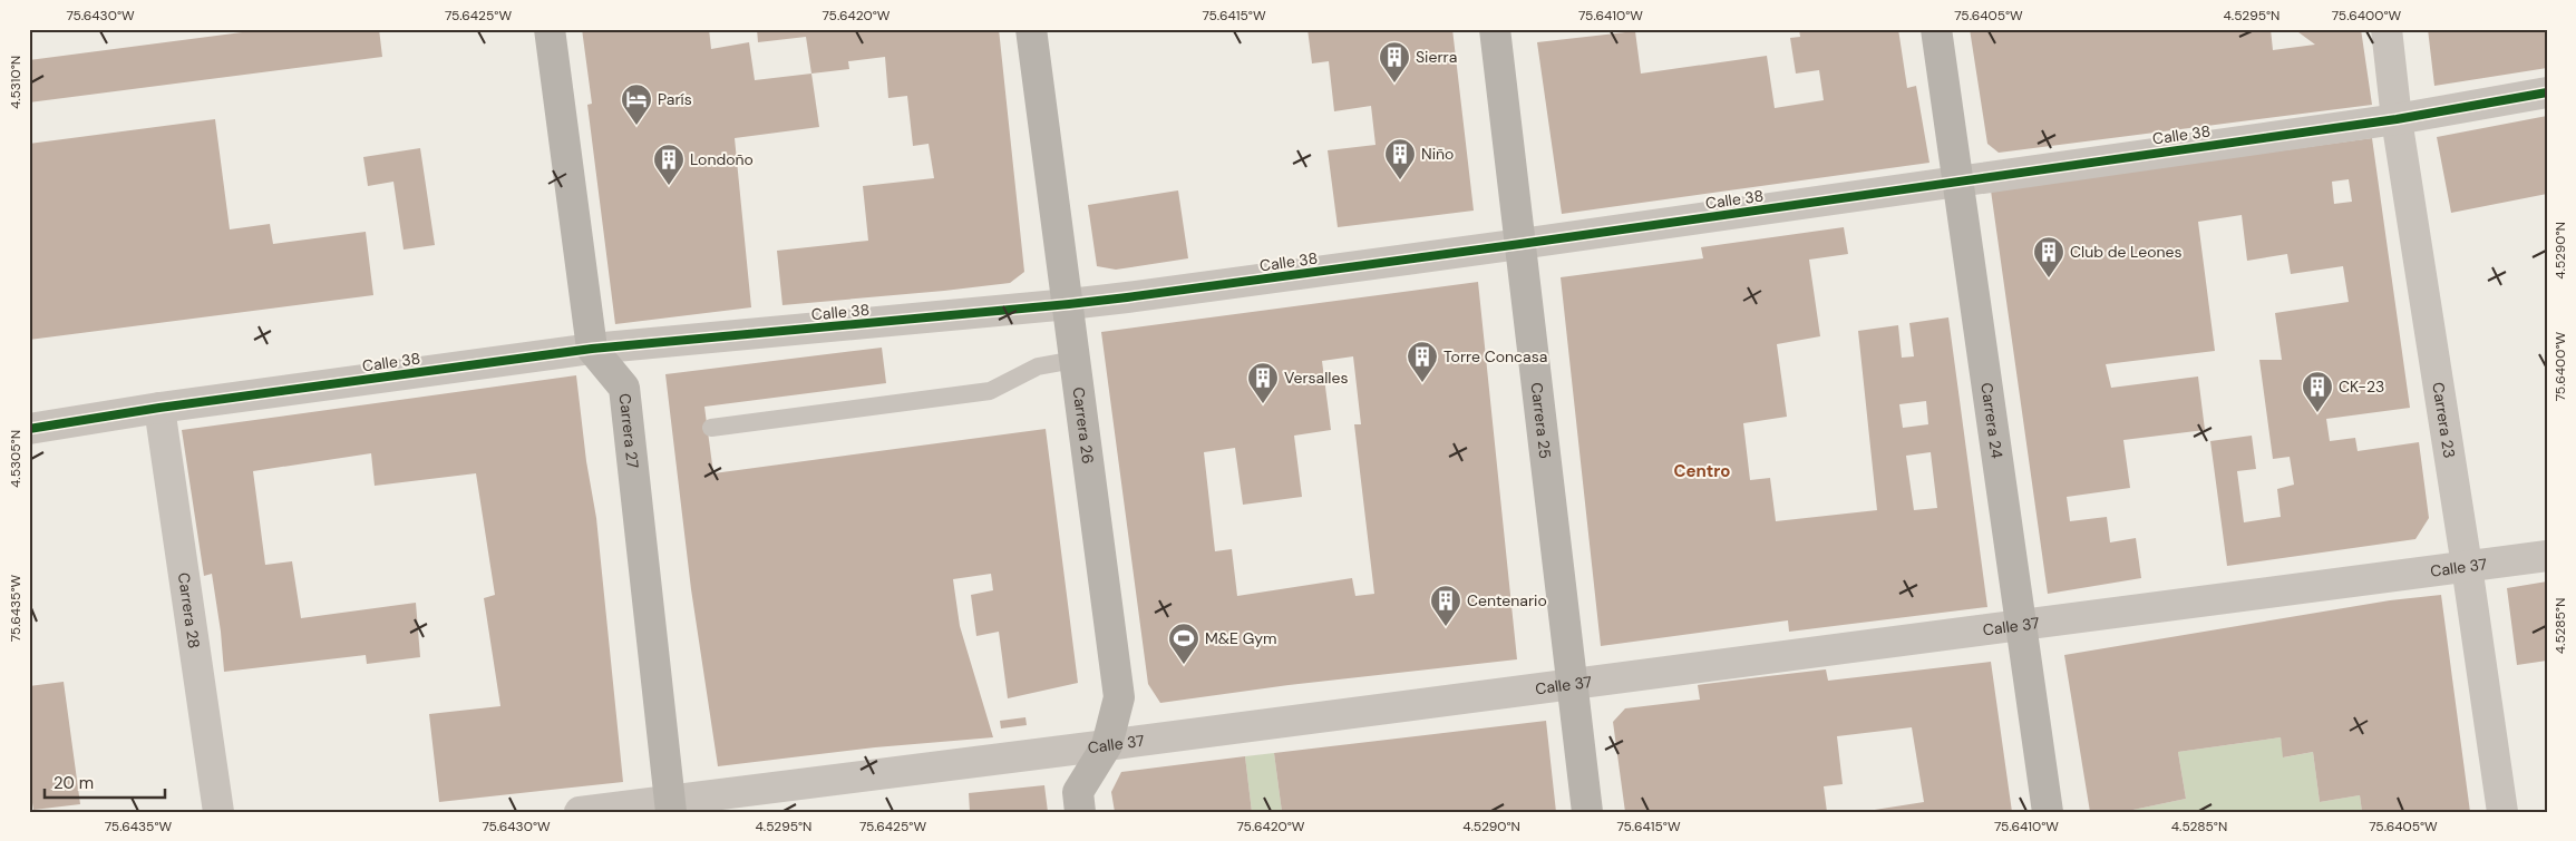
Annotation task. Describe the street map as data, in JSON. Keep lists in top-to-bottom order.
{
  "streets": {
    "main road": [
      "Carrera 25",
      "Carrera 24",
      "Carrera 26",
      "Carrera 27"
    ],
    "street": [
      "Calle 38",
      "Carrera 23",
      "Calle 37",
      "Carrera 28"
    ]
  },
  "crossings": [
    ["Calle 38", "Carrera 23"],
    ["Calle 38", "Carrera 25"],
    ["Calle 38", "Carrera 24"],
    ["Calle 38", "Carrera 26"],
    ["Calle 38", "Carrera 27"],
    ["Calle 38", "Carrera 28"],
    ["Carrera 23", "Calle 37"],
    ["Carrera 25", "Calle 37"],
    ["Carrera 24", "Calle 37"],
    ["Carrera 26", "Calle 37"],
    ["Carrera 27", "Calle 37"]
  ],
  "districts": ["Centro"],
  "places": {
    "building": [
      "Sierra",
      "Niño",
      "Londoño",
      "Club de Leones",
      "Torre Concasa",
      "Versalles",
      "CK-23",
      "Centenario"
    ],
    "hotel": ["París"],
    "sports": ["M&E Gym"]
  },
  "scale_bar": "20 m",
  "coordinates": [
    "75.6430°W",
    "75.6425°W",
    "75.6420°W",
    "75.6415°W",
    "75.6410°W",
    "75.6405°W",
    "4.5295°N",
    "75.6400°W",
    "4.5310°N",
    "4.5290°N",
    "4.5305°N",
    "75.6435°W",
    "4.5285°N"
  ]
}
